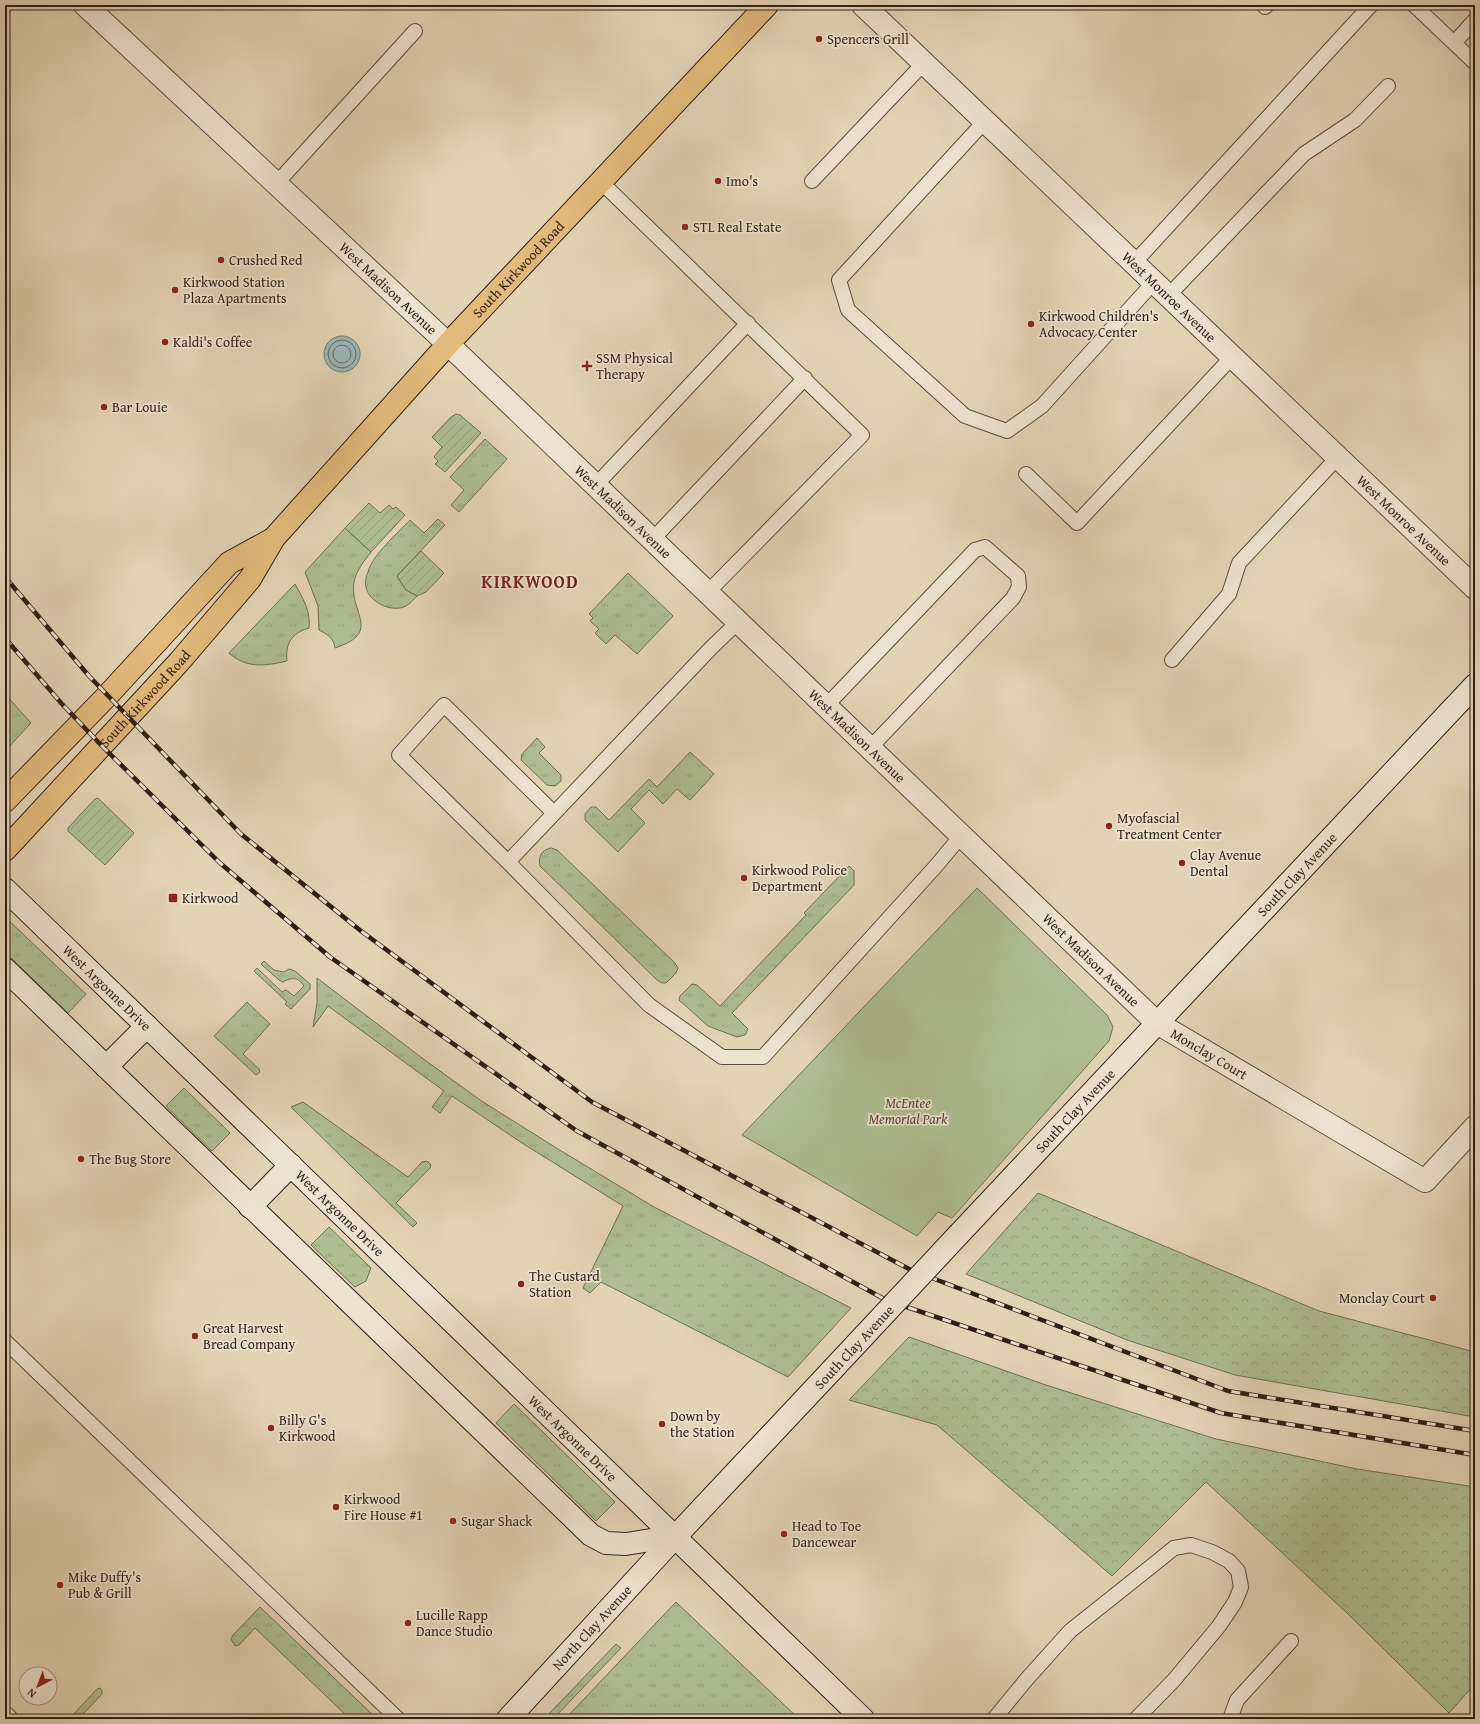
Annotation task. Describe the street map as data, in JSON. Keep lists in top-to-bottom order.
{
  "streets": {
    "main road": ["South Kirkwood Road"],
    "street": [
      "West Madison Avenue",
      "West Monroe Avenue",
      "South Clay Avenue",
      "West Argonne Drive",
      "Monclay Court",
      "North Clay Avenue"
    ]
  },
  "crossings": [
    ["South Kirkwood Road", "West Madison Avenue"],
    ["West Madison Avenue", "South Clay Avenue"],
    ["West Madison Avenue", "Monclay Court"],
    ["South Clay Avenue", "West Argonne Drive"],
    ["South Clay Avenue", "Monclay Court"],
    ["South Clay Avenue", "North Clay Avenue"],
    ["West Argonne Drive", "North Clay Avenue"]
  ],
  "districts": ["KIRKWOOD"],
  "parks": ["McEntee Memorial Park"],
  "places": {
    "other": [
      "Spencers Grill",
      "Imo's",
      "STL Real Estate",
      "Crushed Red",
      "Kirkwood Station Plaza Apartments",
      "Kirkwood Children's Advocacy Center",
      "Kaldi's Coffee",
      "Bar Louie",
      "Myofascial Treatment Center",
      "Clay Avenue Dental",
      "Kirkwood Police Department",
      "The Bug Store",
      "The Custard Station",
      "Monclay Court",
      "Great Harvest Bread Company",
      "Down by the Station",
      "Billy G's Kirkwood",
      "Kirkwood Fire House #1",
      "Sugar Shack",
      "Head to Toe Dancewear",
      "Mike Duffy's Pub & Grill",
      "Lucille Rapp Dance Studio"
    ],
    "health": ["SSM Physical Therapy"],
    "transit": ["Kirkwood"]
  },
  "north": "bottom left"
}
